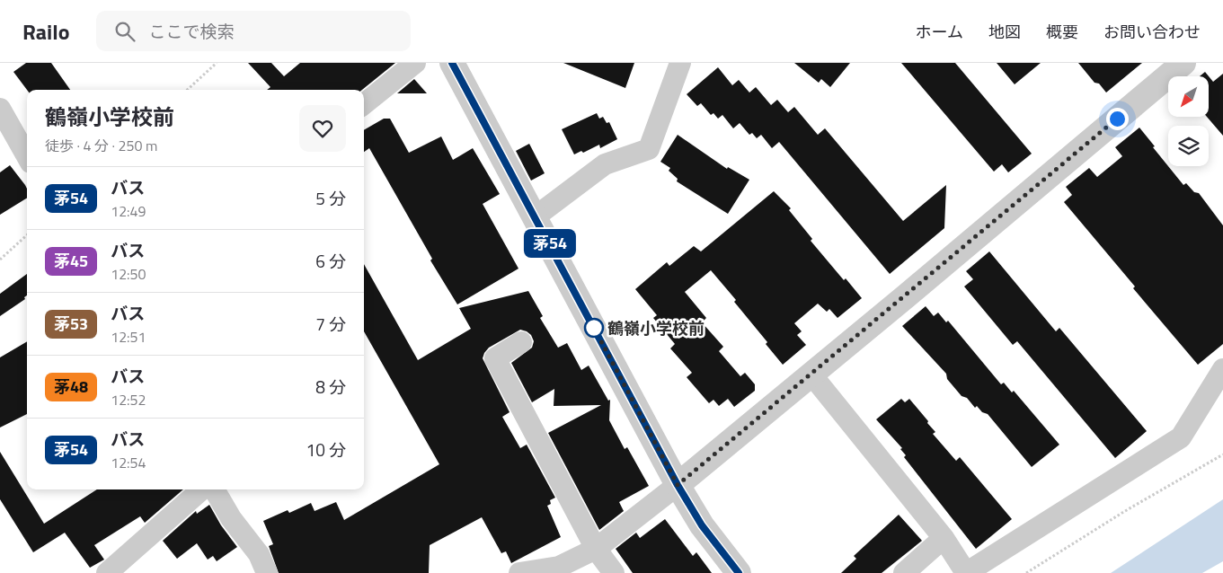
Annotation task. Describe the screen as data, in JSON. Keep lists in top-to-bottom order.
{
  "places": ["鶴嶺小学校前"],
  "lines": ["bus line 茅54"],
  "north": "bottom left",
  "page": {
    "header": "Railo",
    "search": "ここで検索",
    "nav": [
      "ホーム",
      "地図",
      "概要",
      "お問い合わせ"
    ],
    "on_map": "茅54",
    "heading": ["鶴嶺小学校前", "徒歩 · 4 分 · 250 m"],
    "list": [
      {
        "mark": "茅54",
        "name": "バス",
        "note": "12:49",
        "value": "5 分"
      },
      {
        "mark": "茅45",
        "name": "バス",
        "note": "12:50",
        "value": "6 分"
      },
      {
        "mark": "茅53",
        "name": "バス",
        "note": "12:51",
        "value": "7 分"
      },
      {
        "mark": "茅48",
        "name": "バス",
        "note": "12:52",
        "value": "8 分"
      },
      {
        "mark": "茅54",
        "name": "バス",
        "note": "12:54",
        "value": "10 分"
      }
    ]
  }
}
